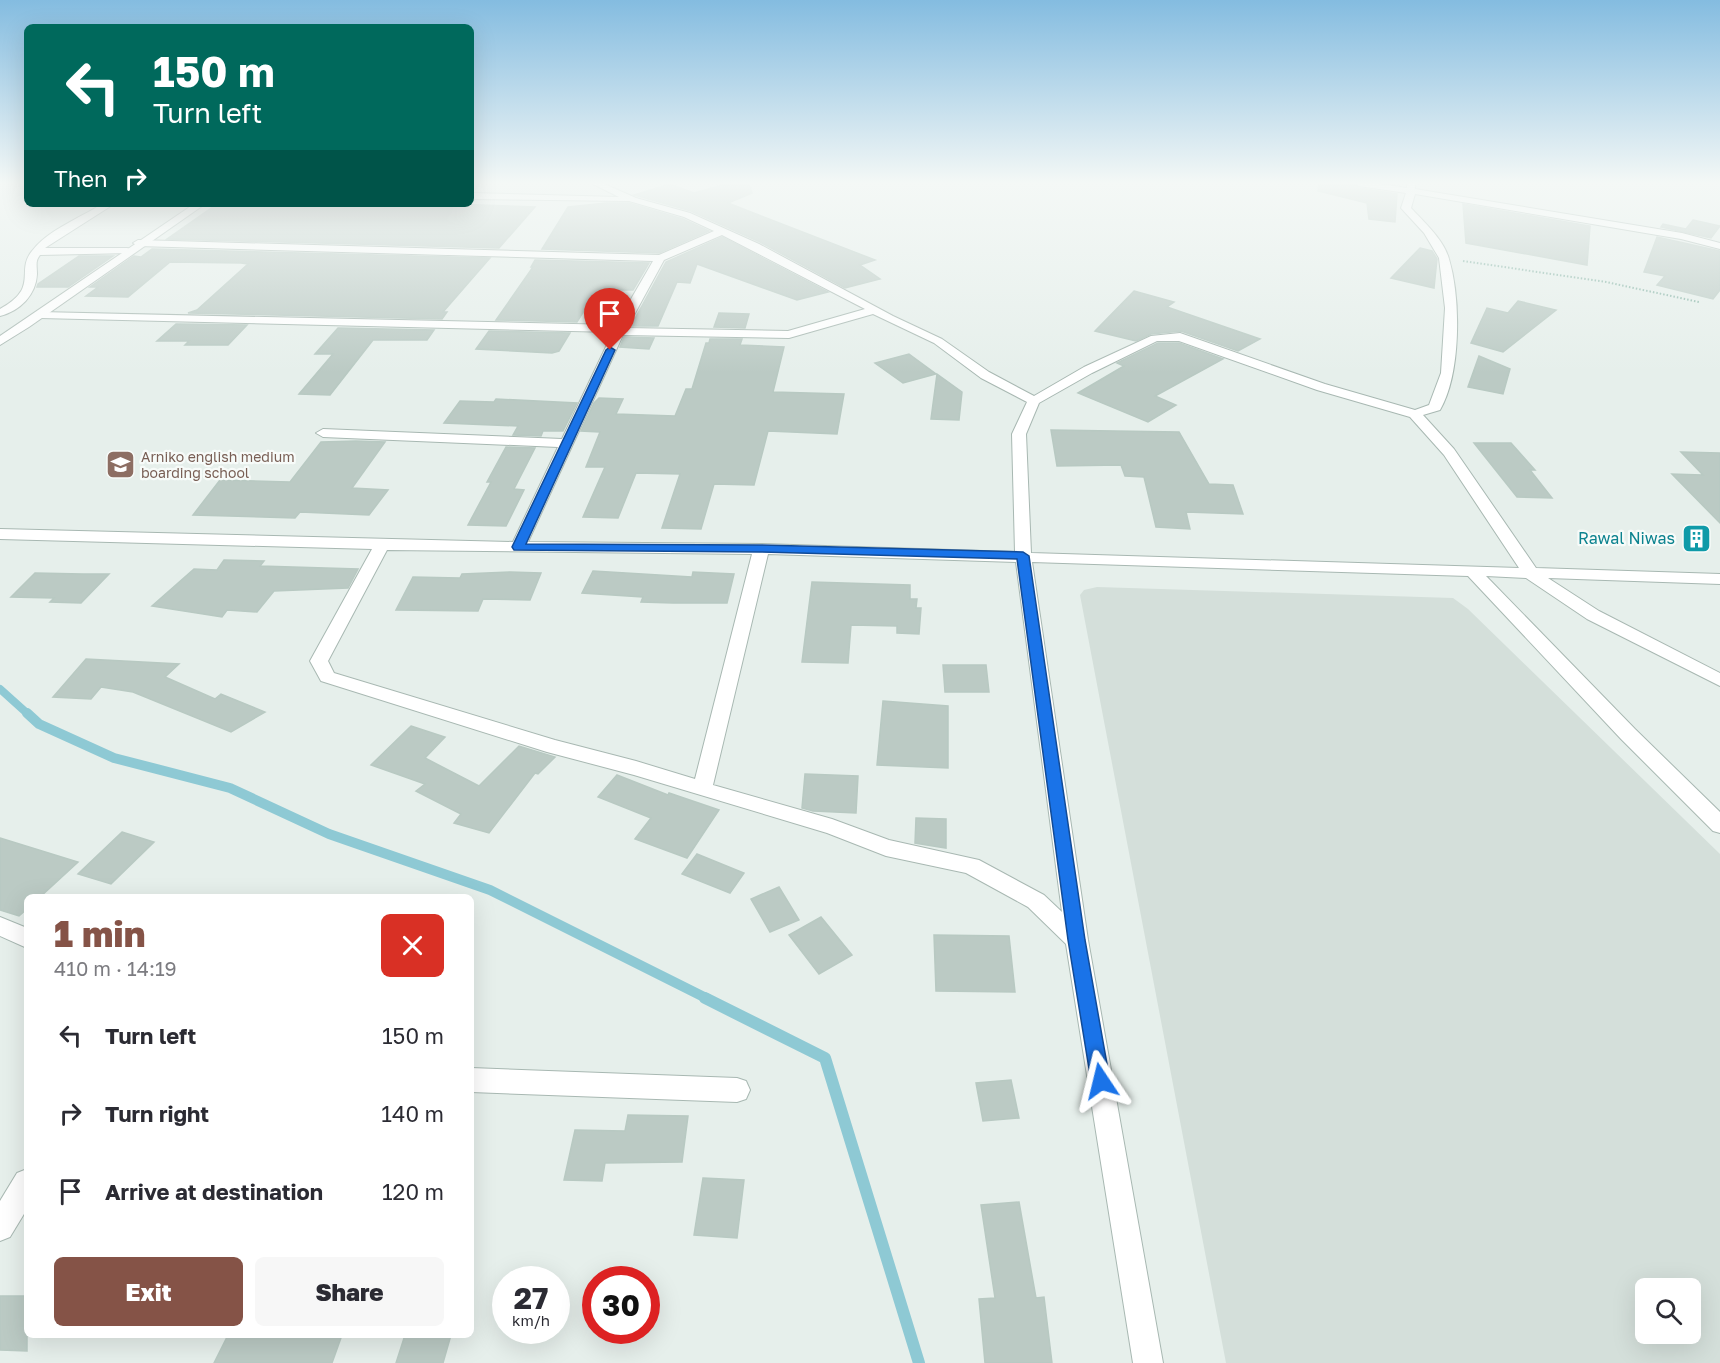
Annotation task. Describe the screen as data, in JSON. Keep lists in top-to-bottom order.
{
  "places": {
    "school or university": ["Arniko english medium boarding school"],
    "building": ["Rawal Niwas"]
  },
  "page": {
    "turn": ["150 m", "Turn left"],
    "then": "Then",
    "heading": ["1 min", "410 m · 14:19"],
    "list": [
      {
        "name": "Turn left",
        "value": "150 m"
      },
      {
        "name": "Turn right",
        "value": "140 m"
      },
      {
        "name": "Arrive at destination",
        "value": "120 m"
      }
    ],
    "buttons": ["Exit", "Share"],
    "speed": "27 km/h",
    "limit": "30"
  }
}
